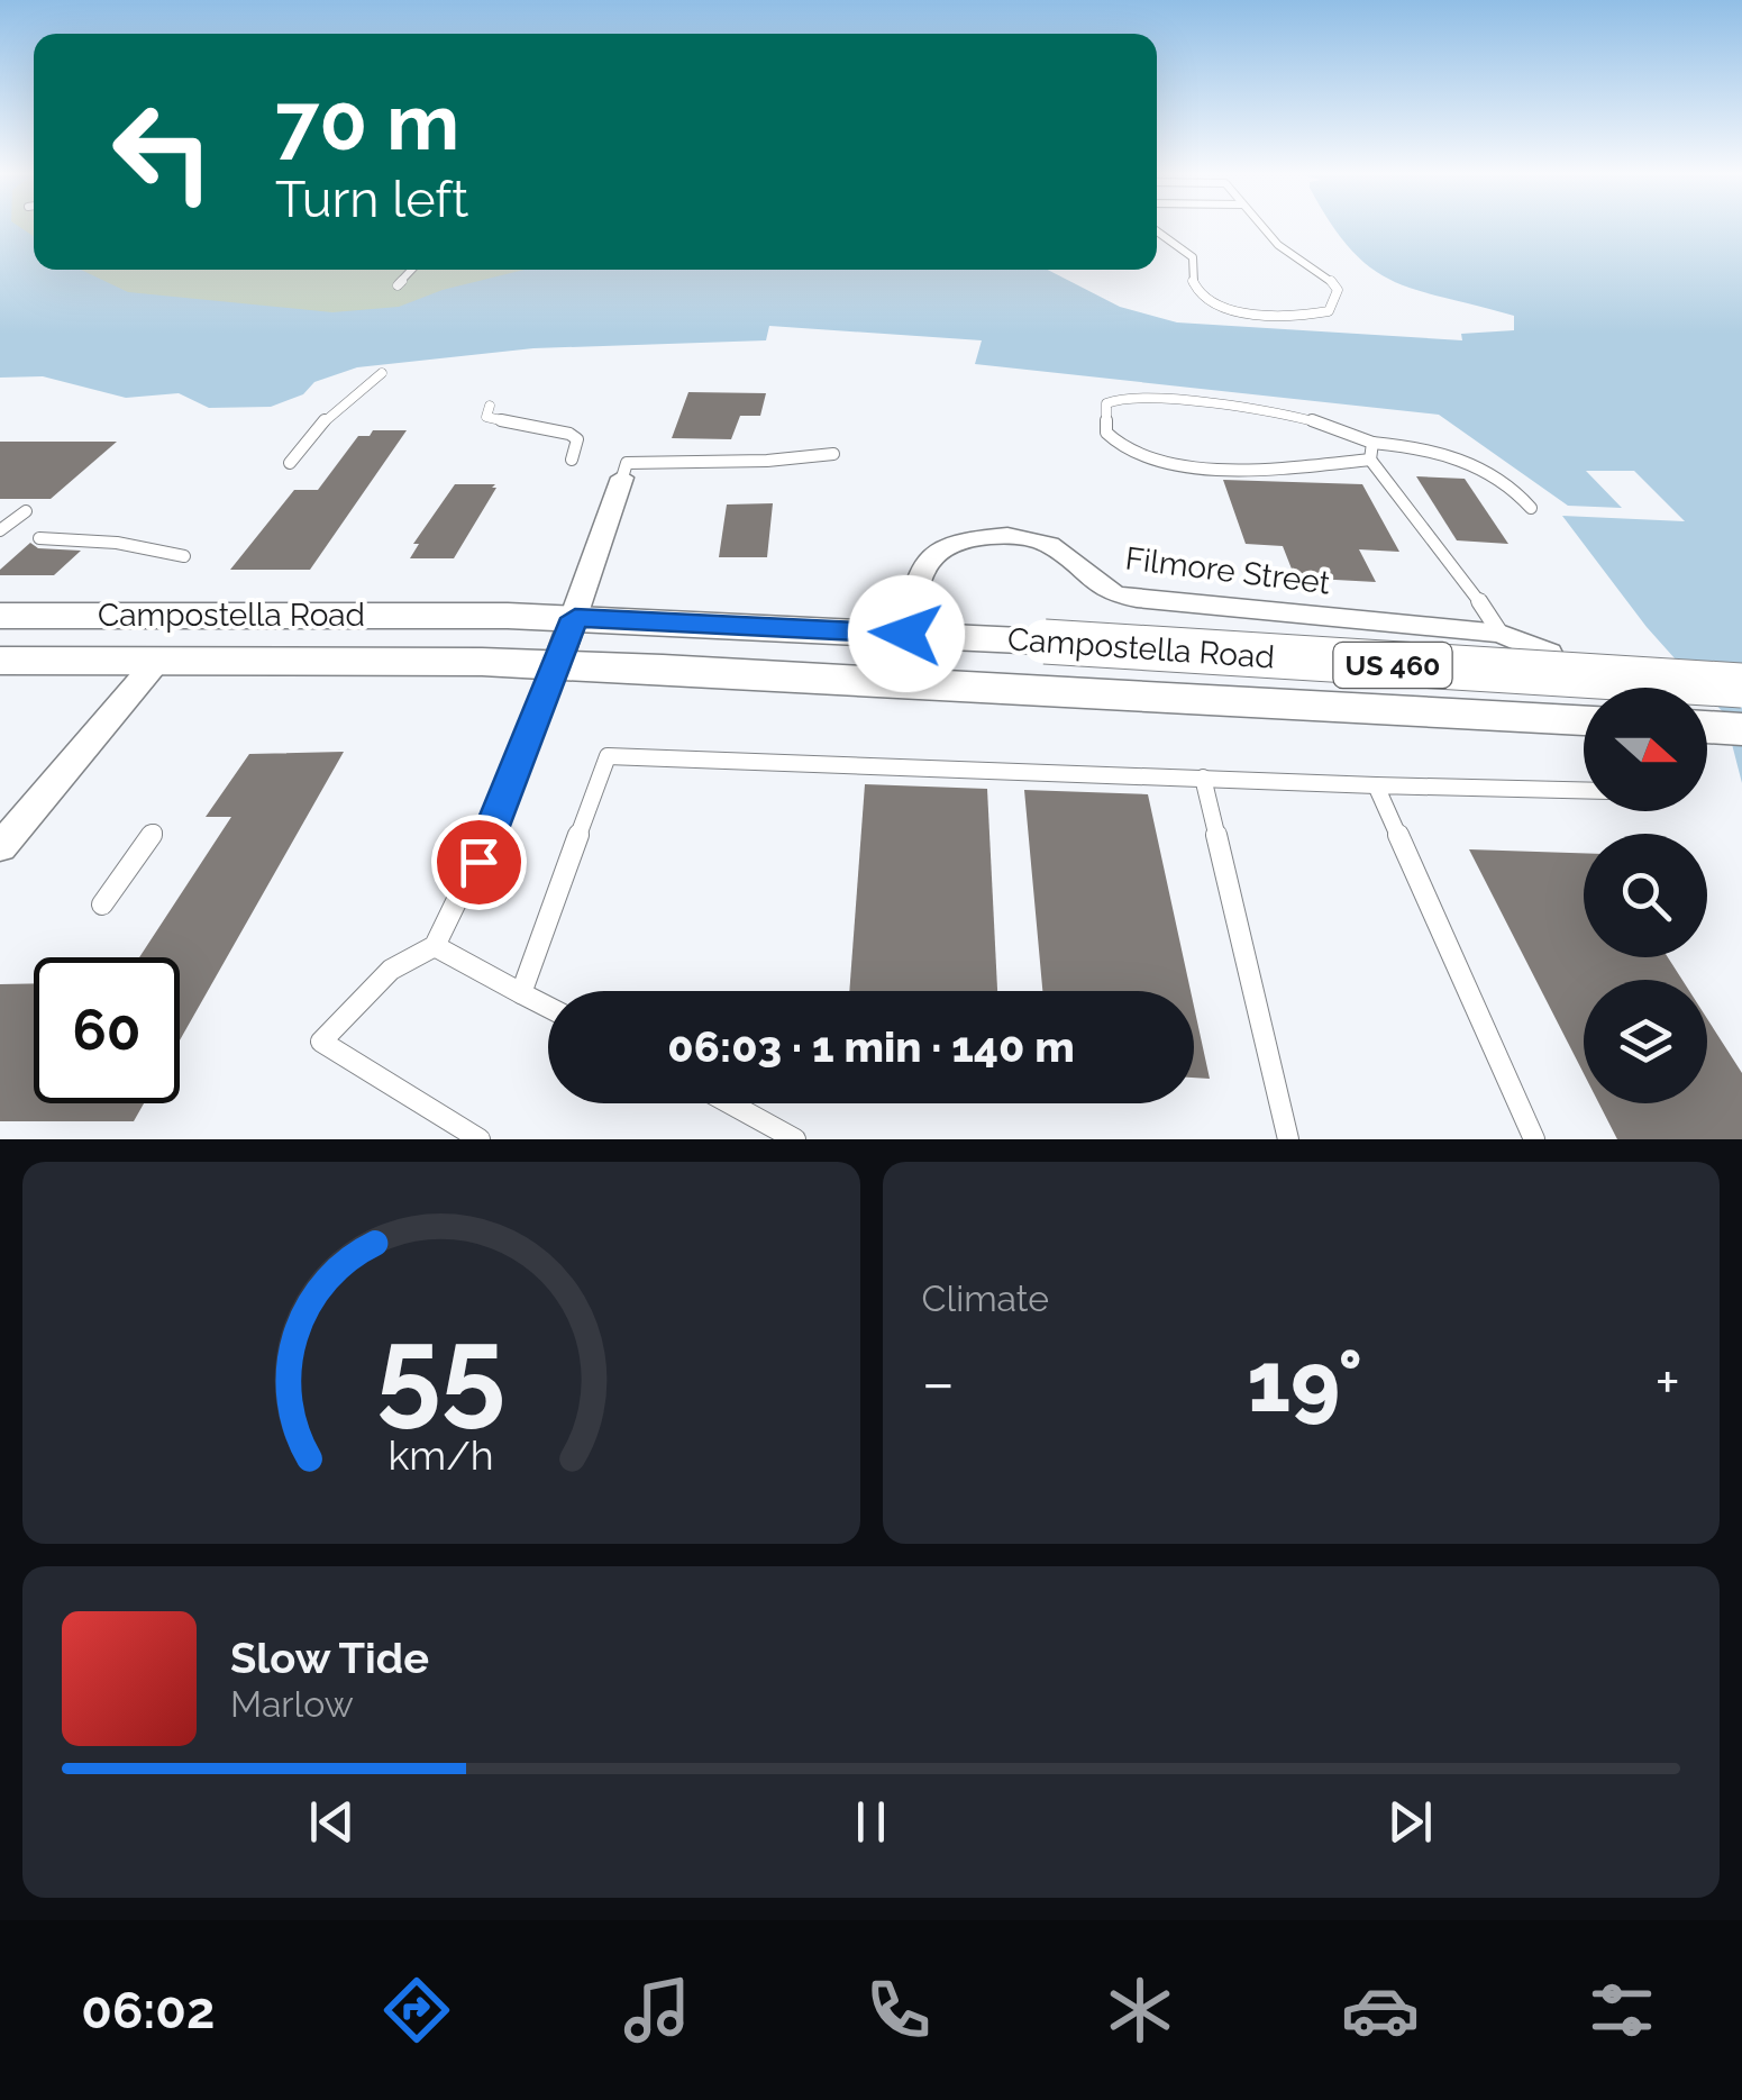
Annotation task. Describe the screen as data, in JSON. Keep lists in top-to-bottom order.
{
  "streets": {
    "main road": ["Campostella Road", "US 460"],
    "street": ["Filmore Street"]
  },
  "crossings": [
    ["Filmore Street", "Campostella Road"]
  ],
  "north": "right",
  "page": {
    "turn": ["70 m", "Turn left"],
    "limit": "60",
    "trip": "06:03 · 1 min · 140 m",
    "tile": "Climate",
    "heat": ["−", "19°", "+"],
    "song": ["Slow Tide", "Marlow"],
    "tabs": "06:02",
    "gauge": ["55", "km/h"]
  }
}
